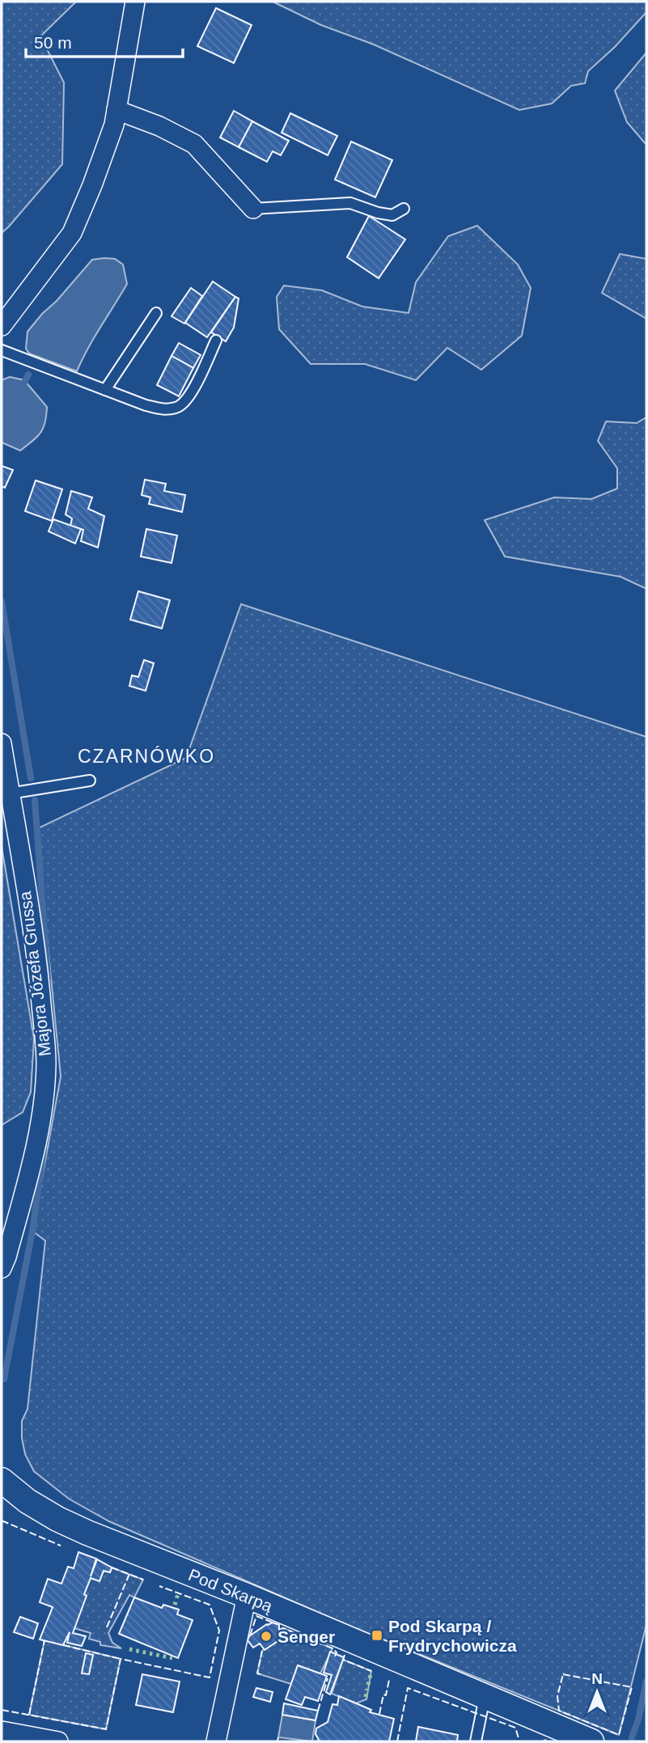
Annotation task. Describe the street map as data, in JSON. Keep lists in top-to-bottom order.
{
  "streets": {
    "street": ["Majora Józefa Grussa", "Pod Skarpą"]
  },
  "districts": ["CZARNÓWKO"],
  "places": {
    "transit": ["Pod Skarpą / Frydrychowicza"],
    "other": ["Senger"]
  },
  "scale_bar": "50 m",
  "north": "top"
}
